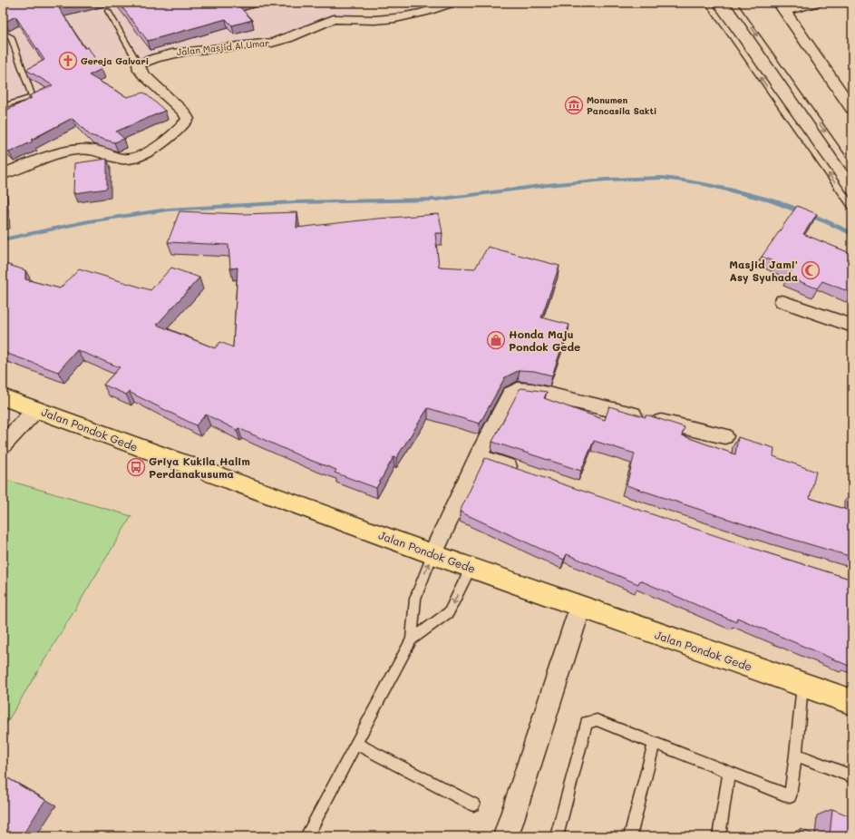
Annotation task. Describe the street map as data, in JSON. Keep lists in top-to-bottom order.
{
  "streets": {
    "main road": ["Jalan Pondok Gede"],
    "street": ["Jalan Masjid Al Umar"]
  },
  "places": {
    "church": ["Gereja Galvari"],
    "museum": ["Monumen Pancasila Sakti"],
    "mosque": ["Masjid Jami' Asy Syuhada"],
    "shop": ["Honda Maju Pondok Gede"],
    "bus stop": ["Griya Kukila Halim Perdanakusuma"]
  }
}
